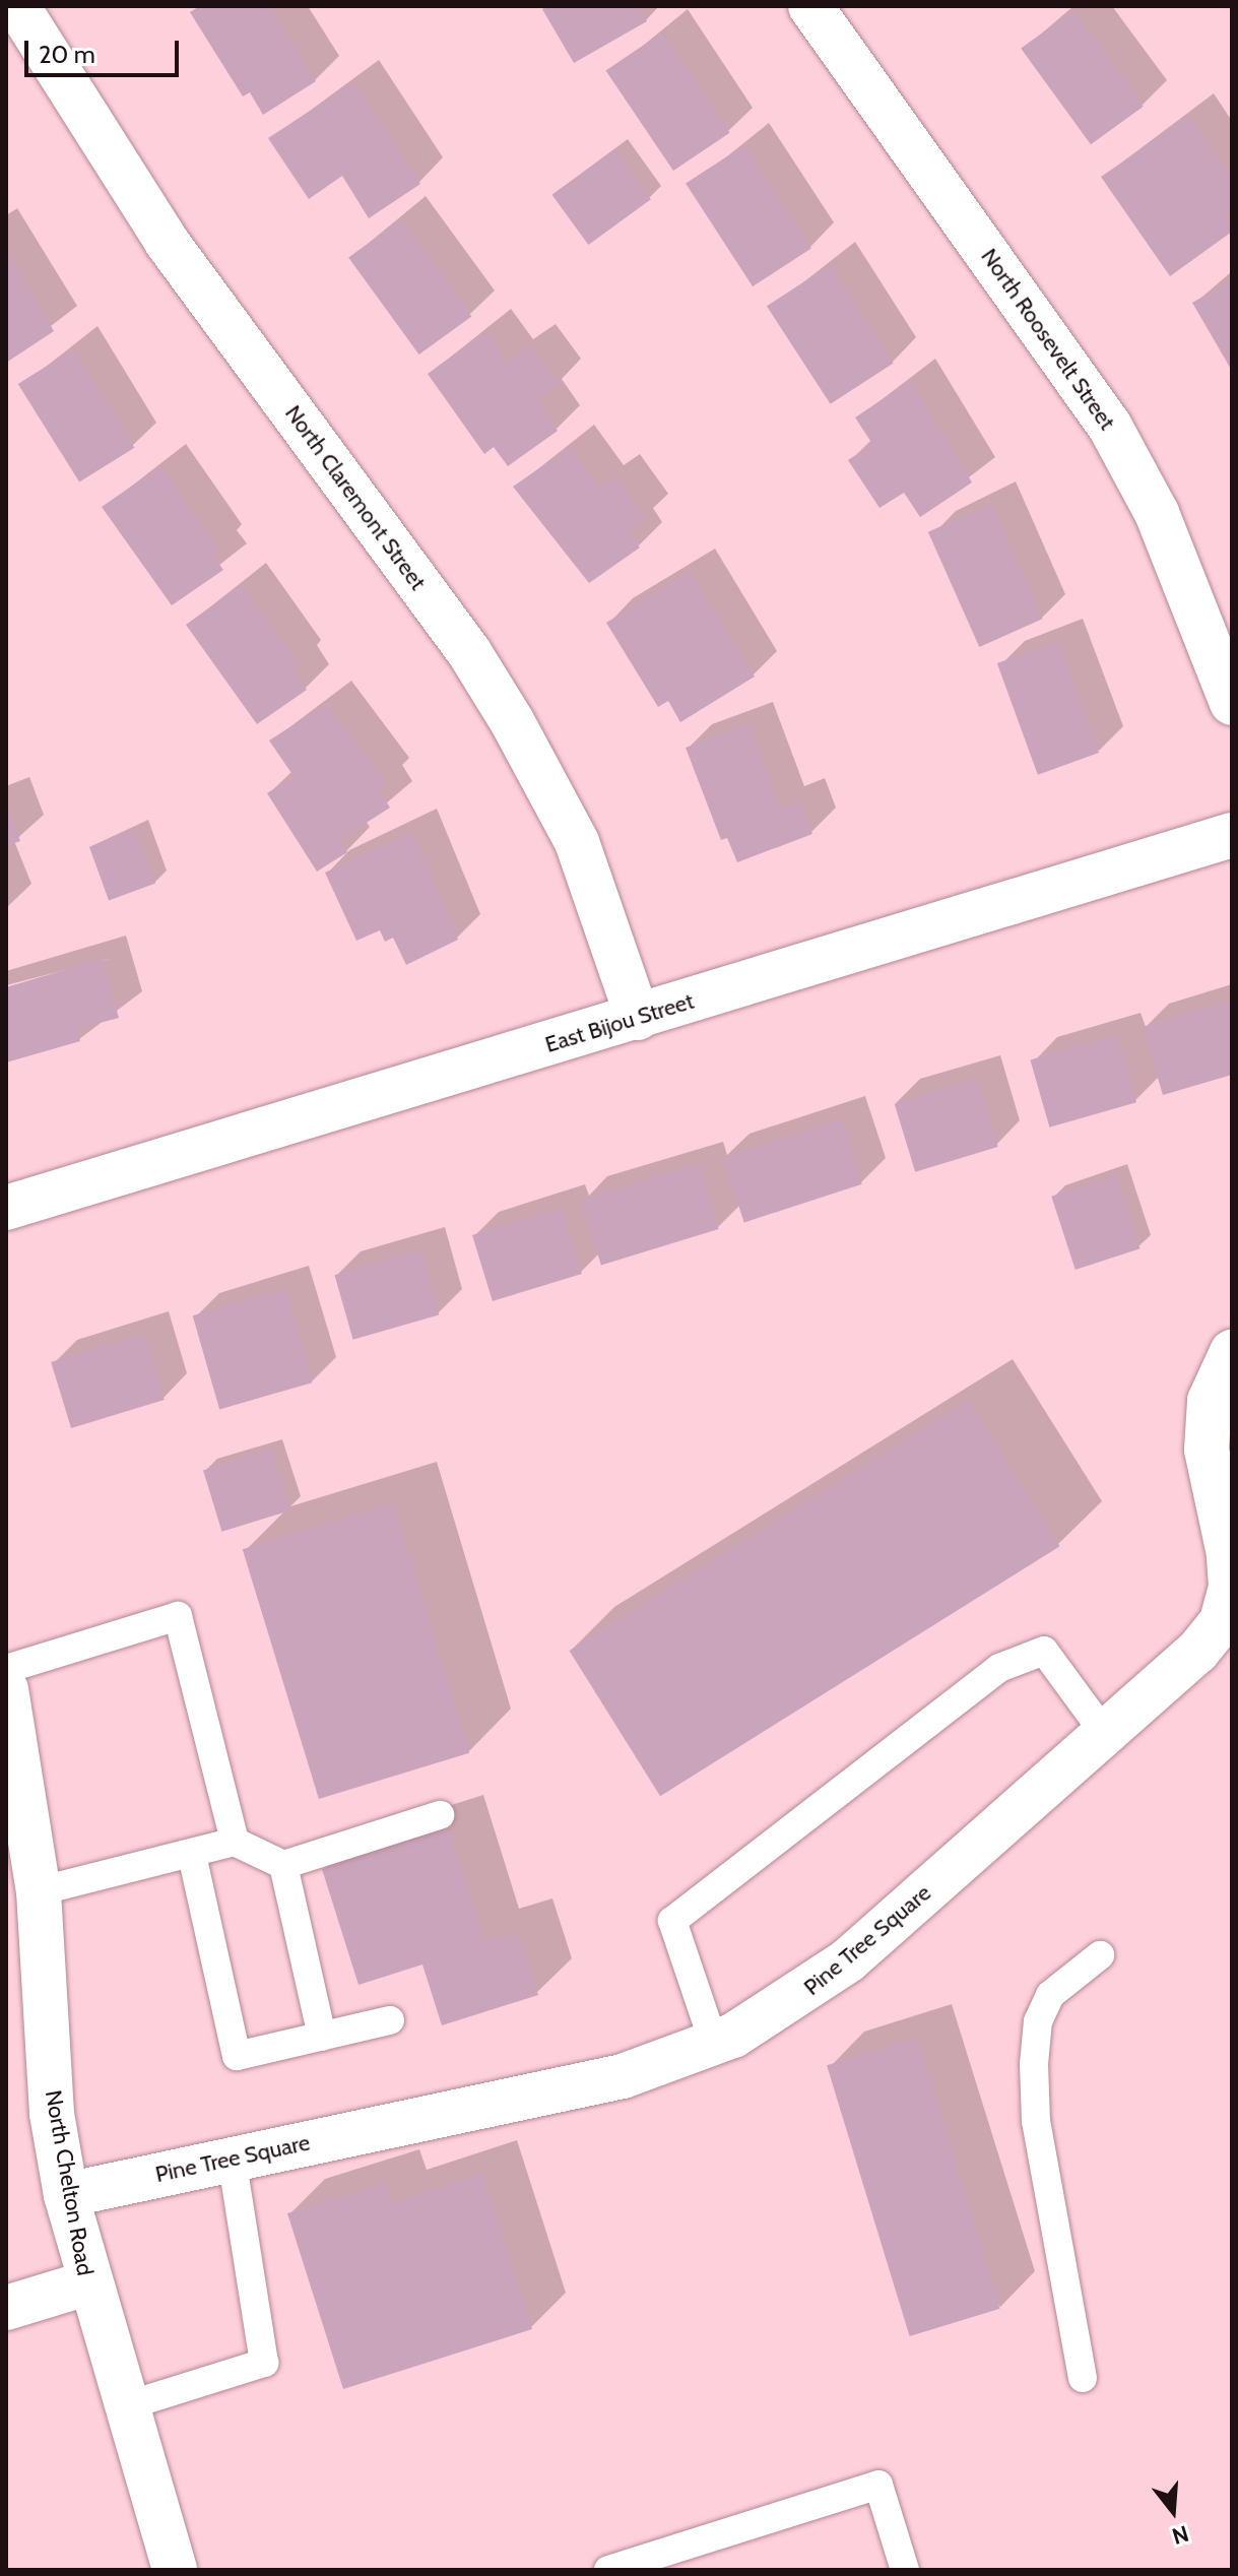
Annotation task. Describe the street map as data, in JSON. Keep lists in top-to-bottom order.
{
  "streets": {
    "street": [
      "North Roosevelt Street",
      "North Claremont Street",
      "East Bijou Street",
      "Pine Tree Square",
      "North Chelton Road"
    ]
  },
  "crossings": [
    ["North Claremont Street", "East Bijou Street"],
    ["Pine Tree Square", "North Chelton Road"]
  ],
  "scale_bar": "20 m",
  "north": "bottom"
}
